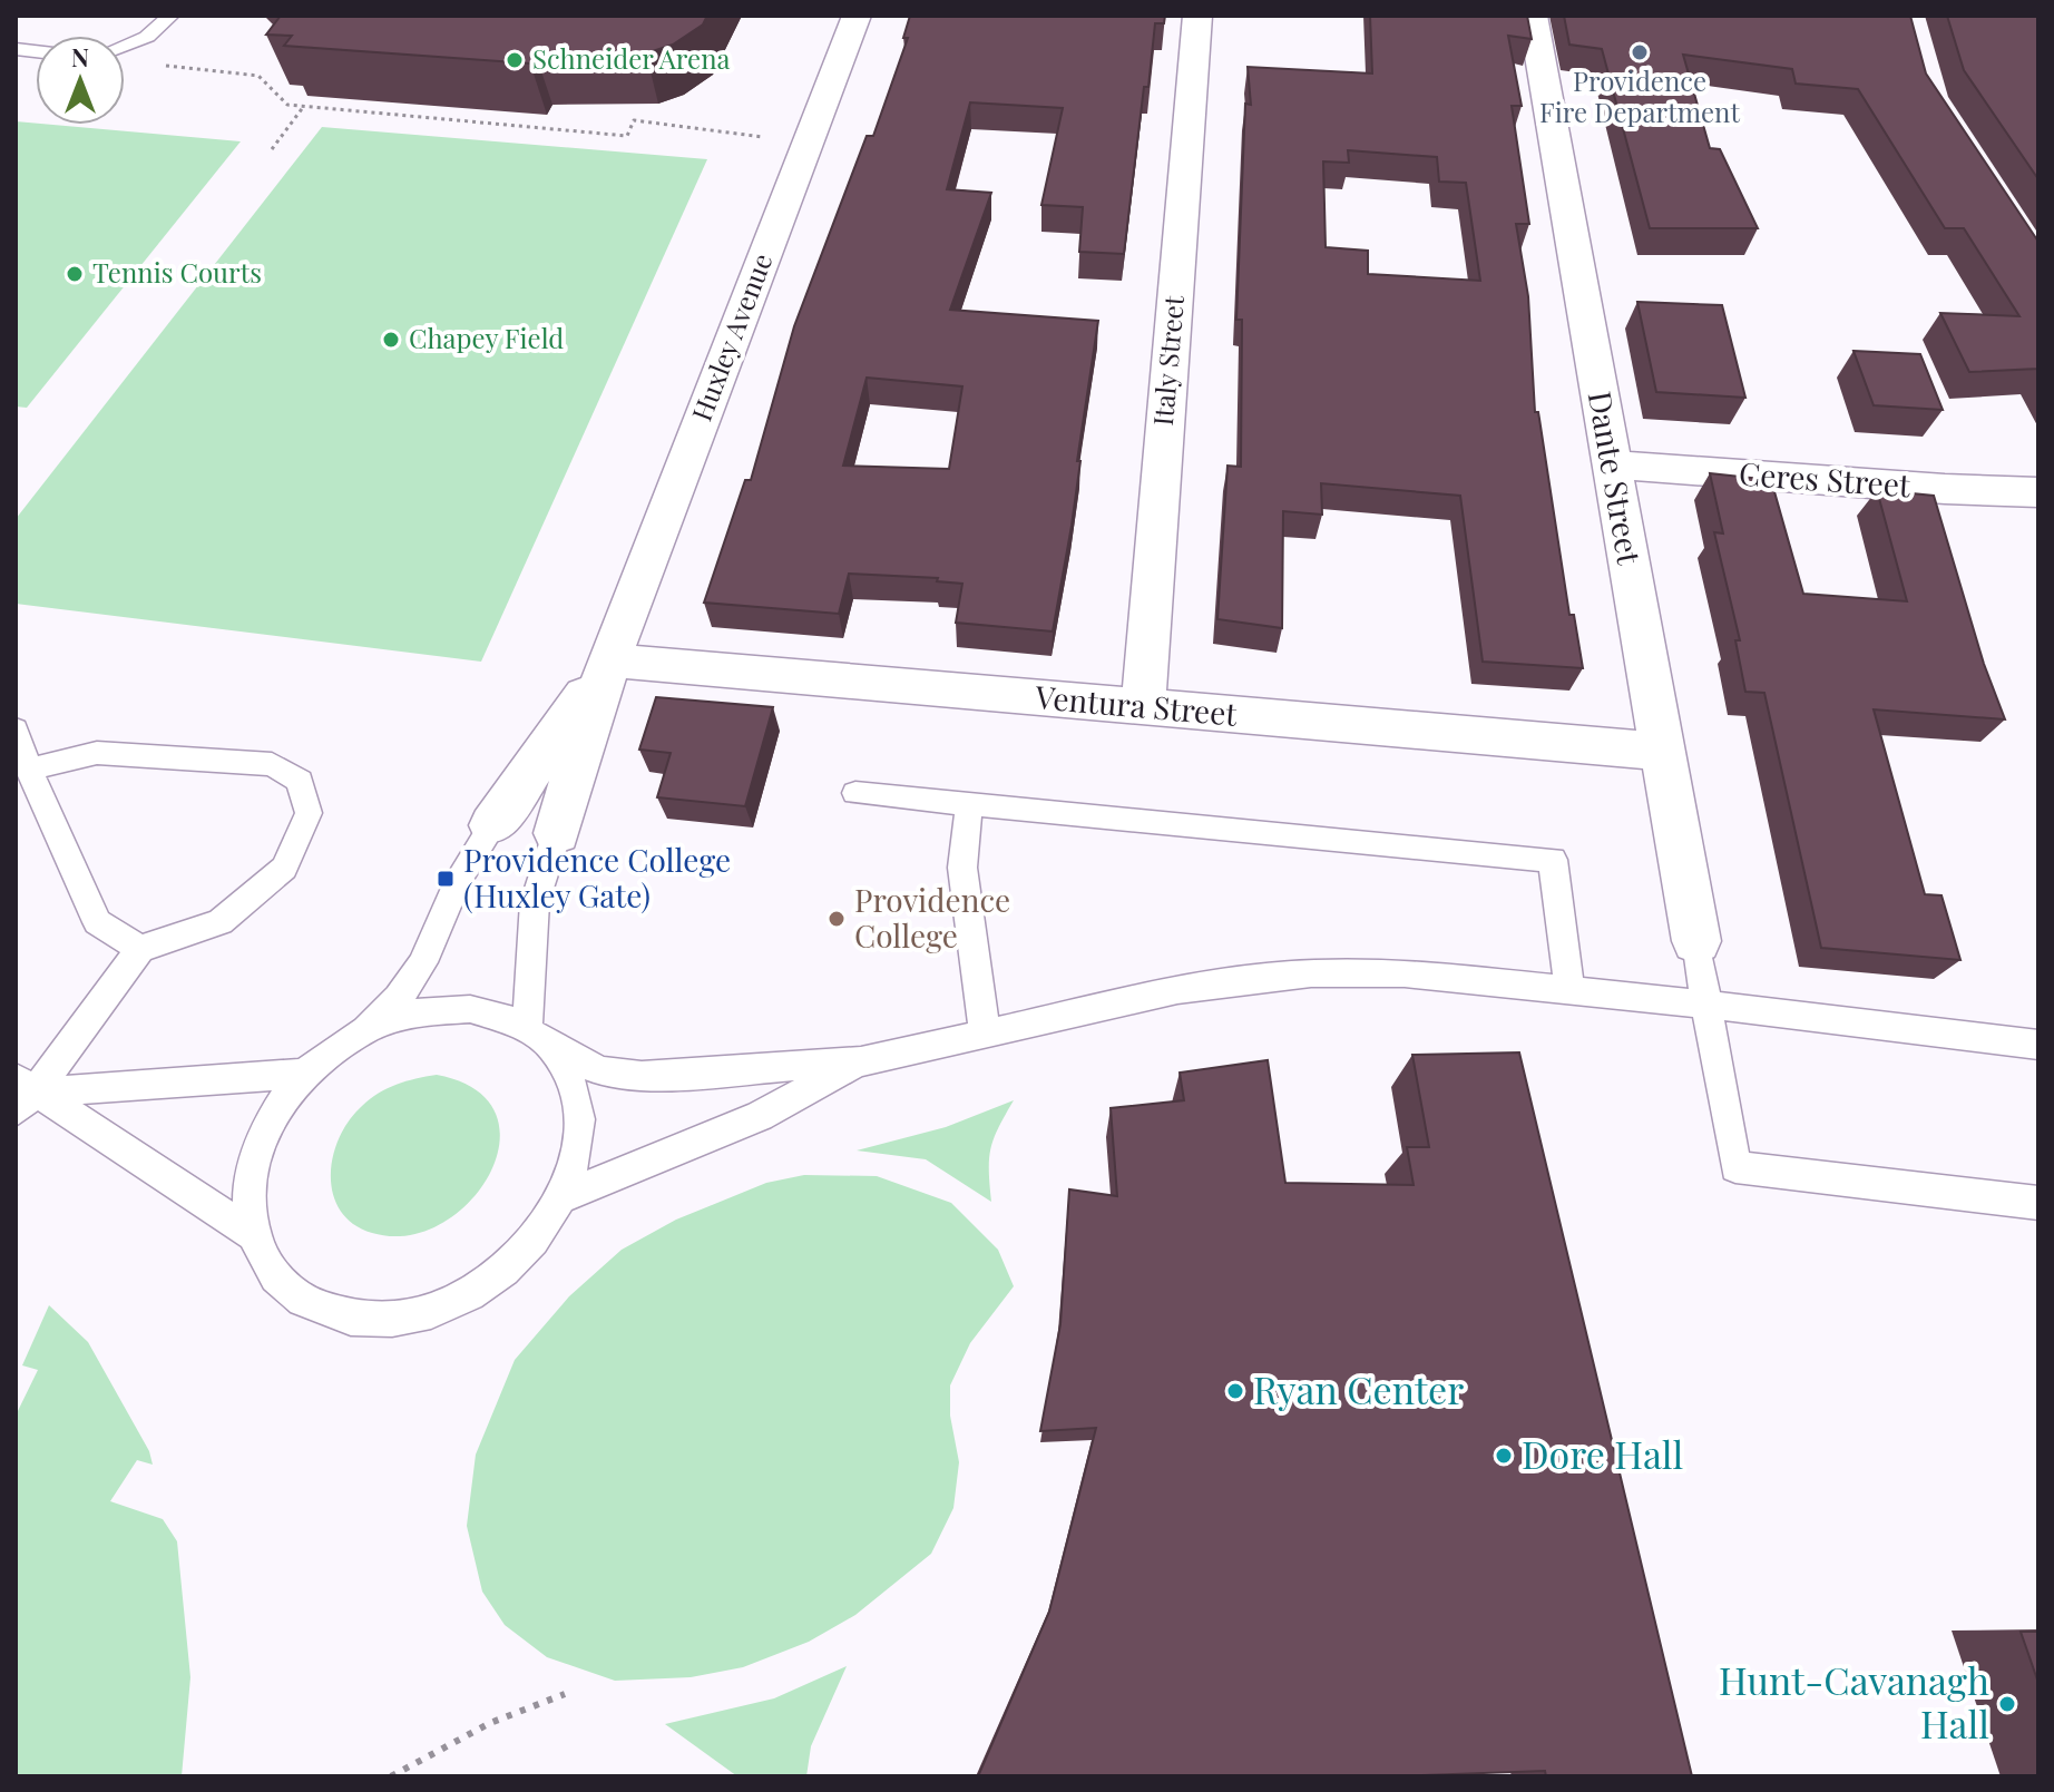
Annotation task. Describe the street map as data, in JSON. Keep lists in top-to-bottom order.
{
  "streets": {
    "street": [
      "Huxley Avenue",
      "Italy Street",
      "Dante Street",
      "Ceres Street",
      "Ventura Street"
    ]
  },
  "crossings": [
    ["Huxley Avenue", "Ventura Street"],
    ["Italy Street", "Ventura Street"],
    ["Dante Street", "Ceres Street"],
    ["Dante Street", "Ventura Street"]
  ],
  "places": {
    "other": [
      "Providence Fire Department",
      "Schneider Arena",
      "Tennis Courts",
      "Chapey Field",
      "Providence College",
      "Ryan Center",
      "Dore Hall",
      "Hunt-Cavanagh Hall"
    ],
    "transit": ["Providence College (Huxley Gate)"]
  },
  "north": "top"
}
